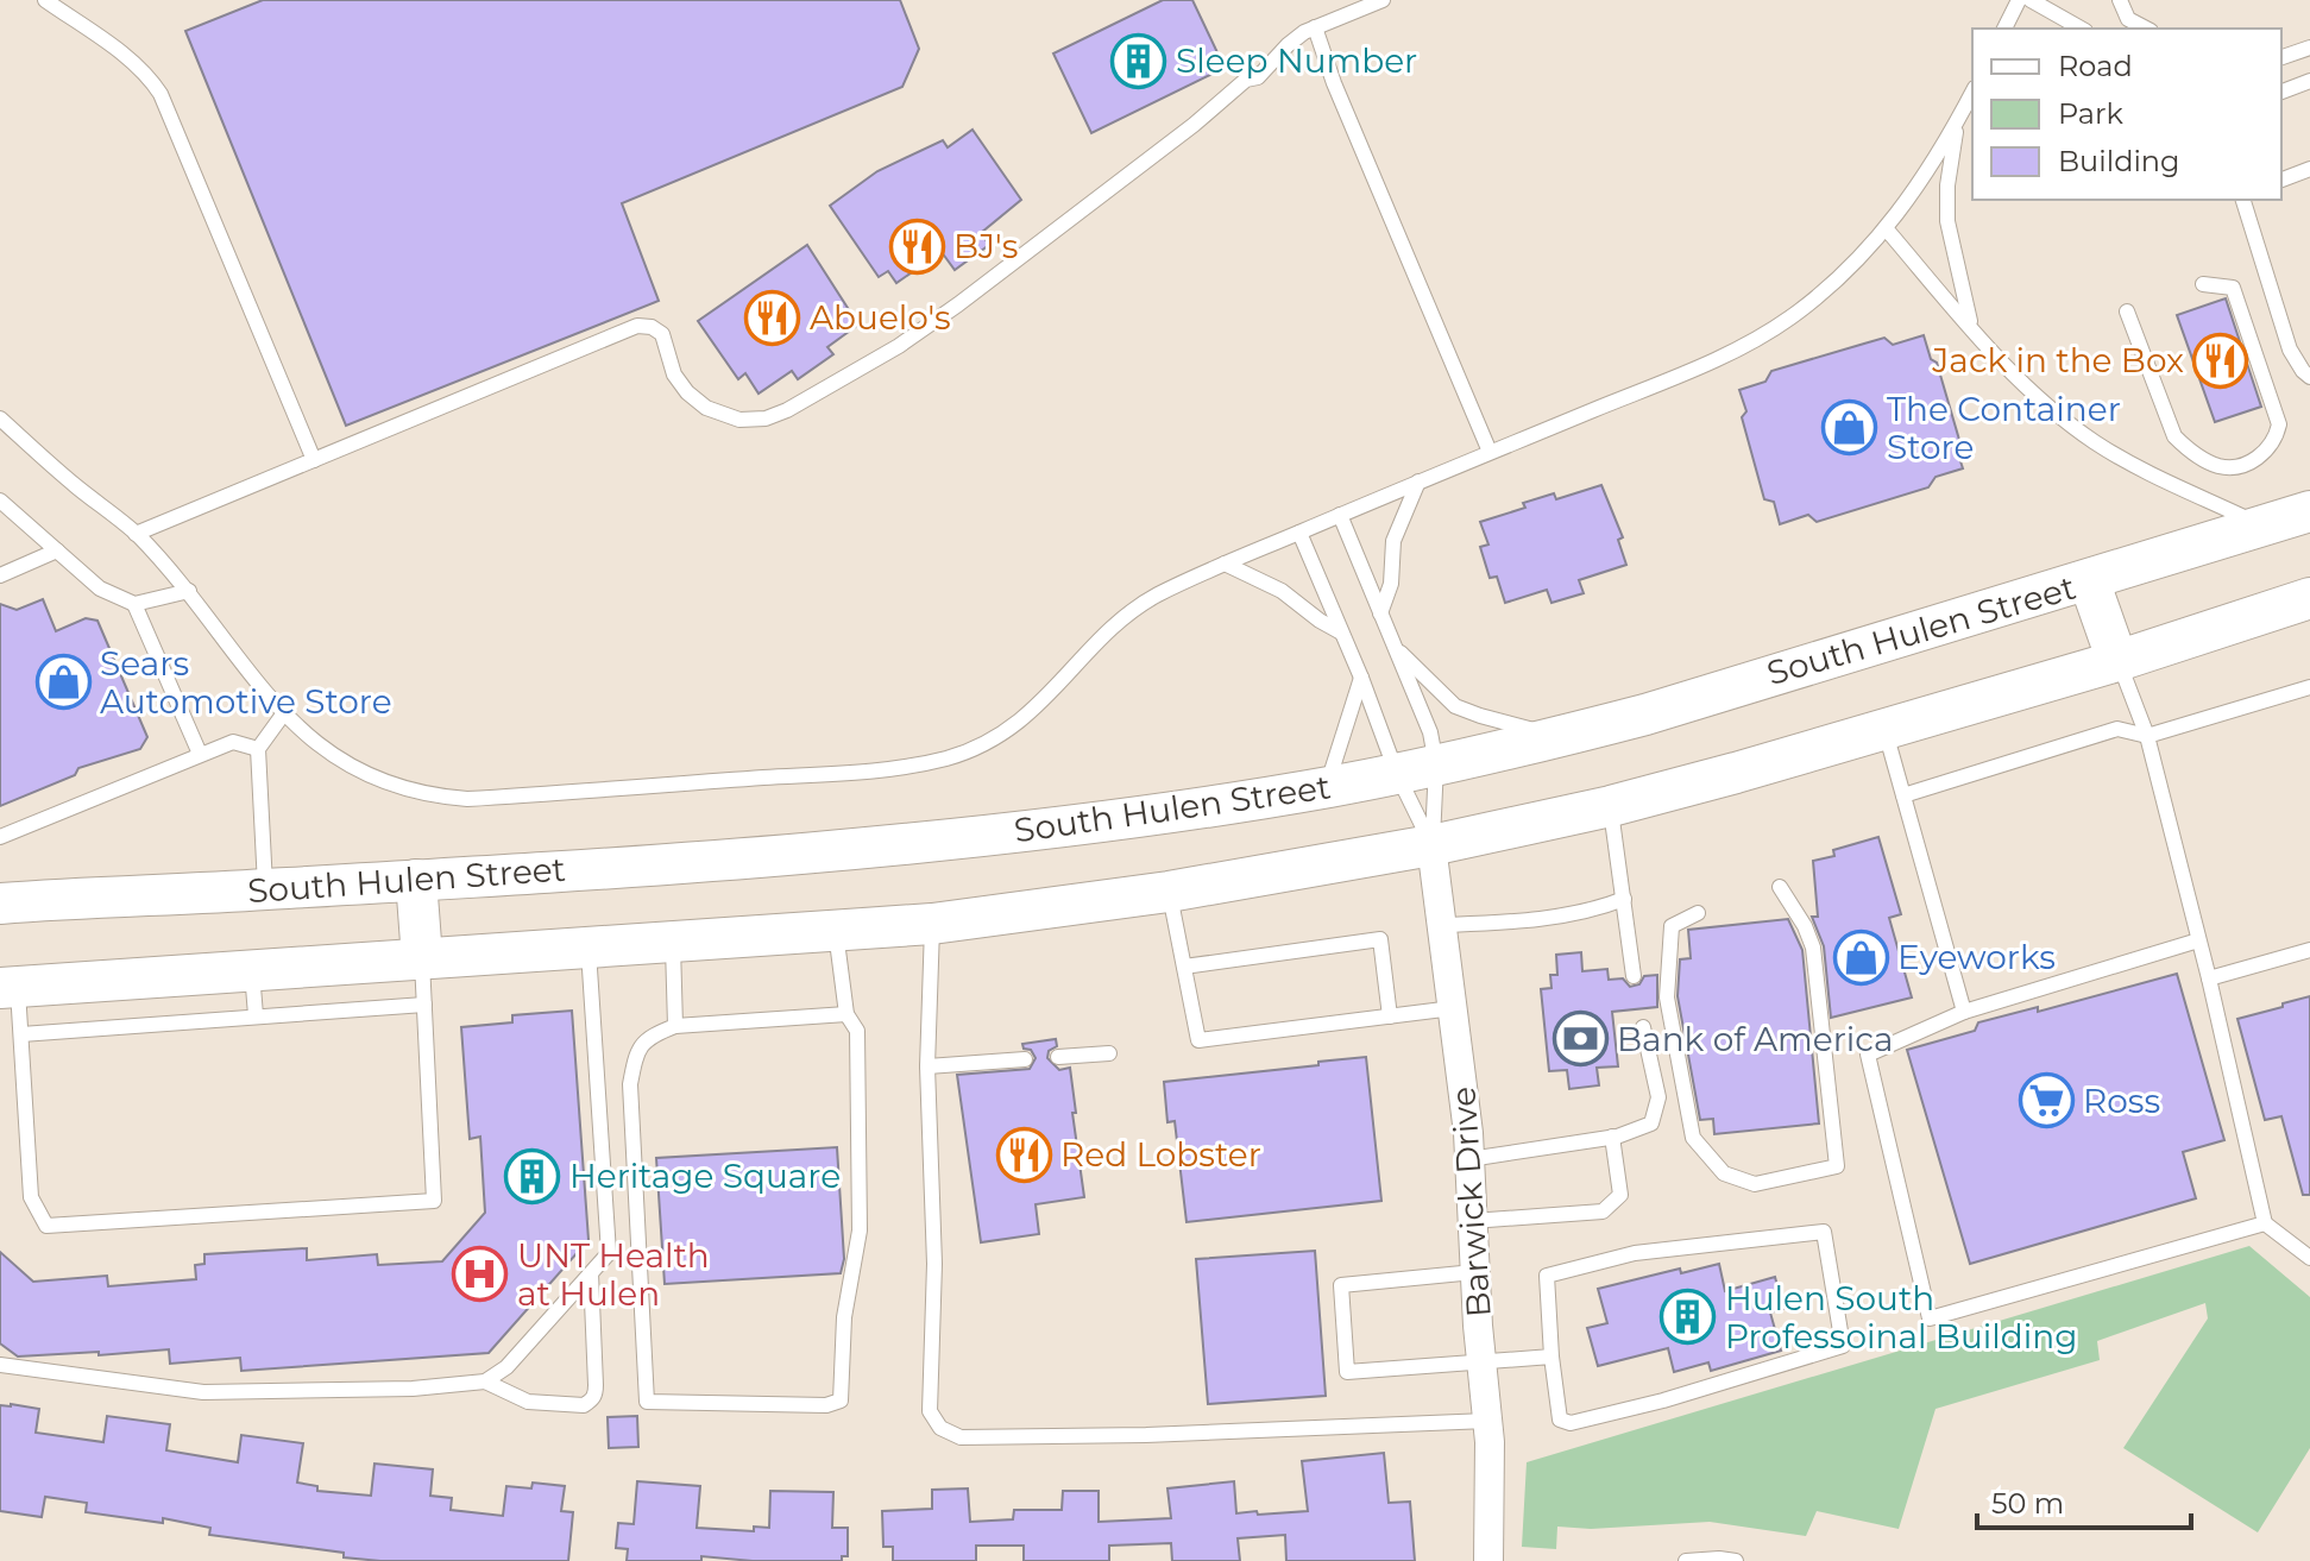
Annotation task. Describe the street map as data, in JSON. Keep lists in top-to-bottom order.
{
  "streets": {
    "main road": ["South Hulen Street"],
    "street": ["Barwick Drive"]
  },
  "places": {
    "building": ["Sleep Number", "Heritage Square", "Hulen South Professoinal Building"],
    "restaurant": [
      "BJ's",
      "Abuelo's",
      "Jack in the Box",
      "Red Lobster"
    ],
    "shop": ["The Container Store", "Sears Automotive Store", "Eyeworks"],
    "bank": ["Bank of America"],
    "supermarket": ["Ross"],
    "hospital": ["UNT Health at Hulen"]
  },
  "legend": ["Road", "Park", "Building"],
  "scale_bar": "50 m"
}
